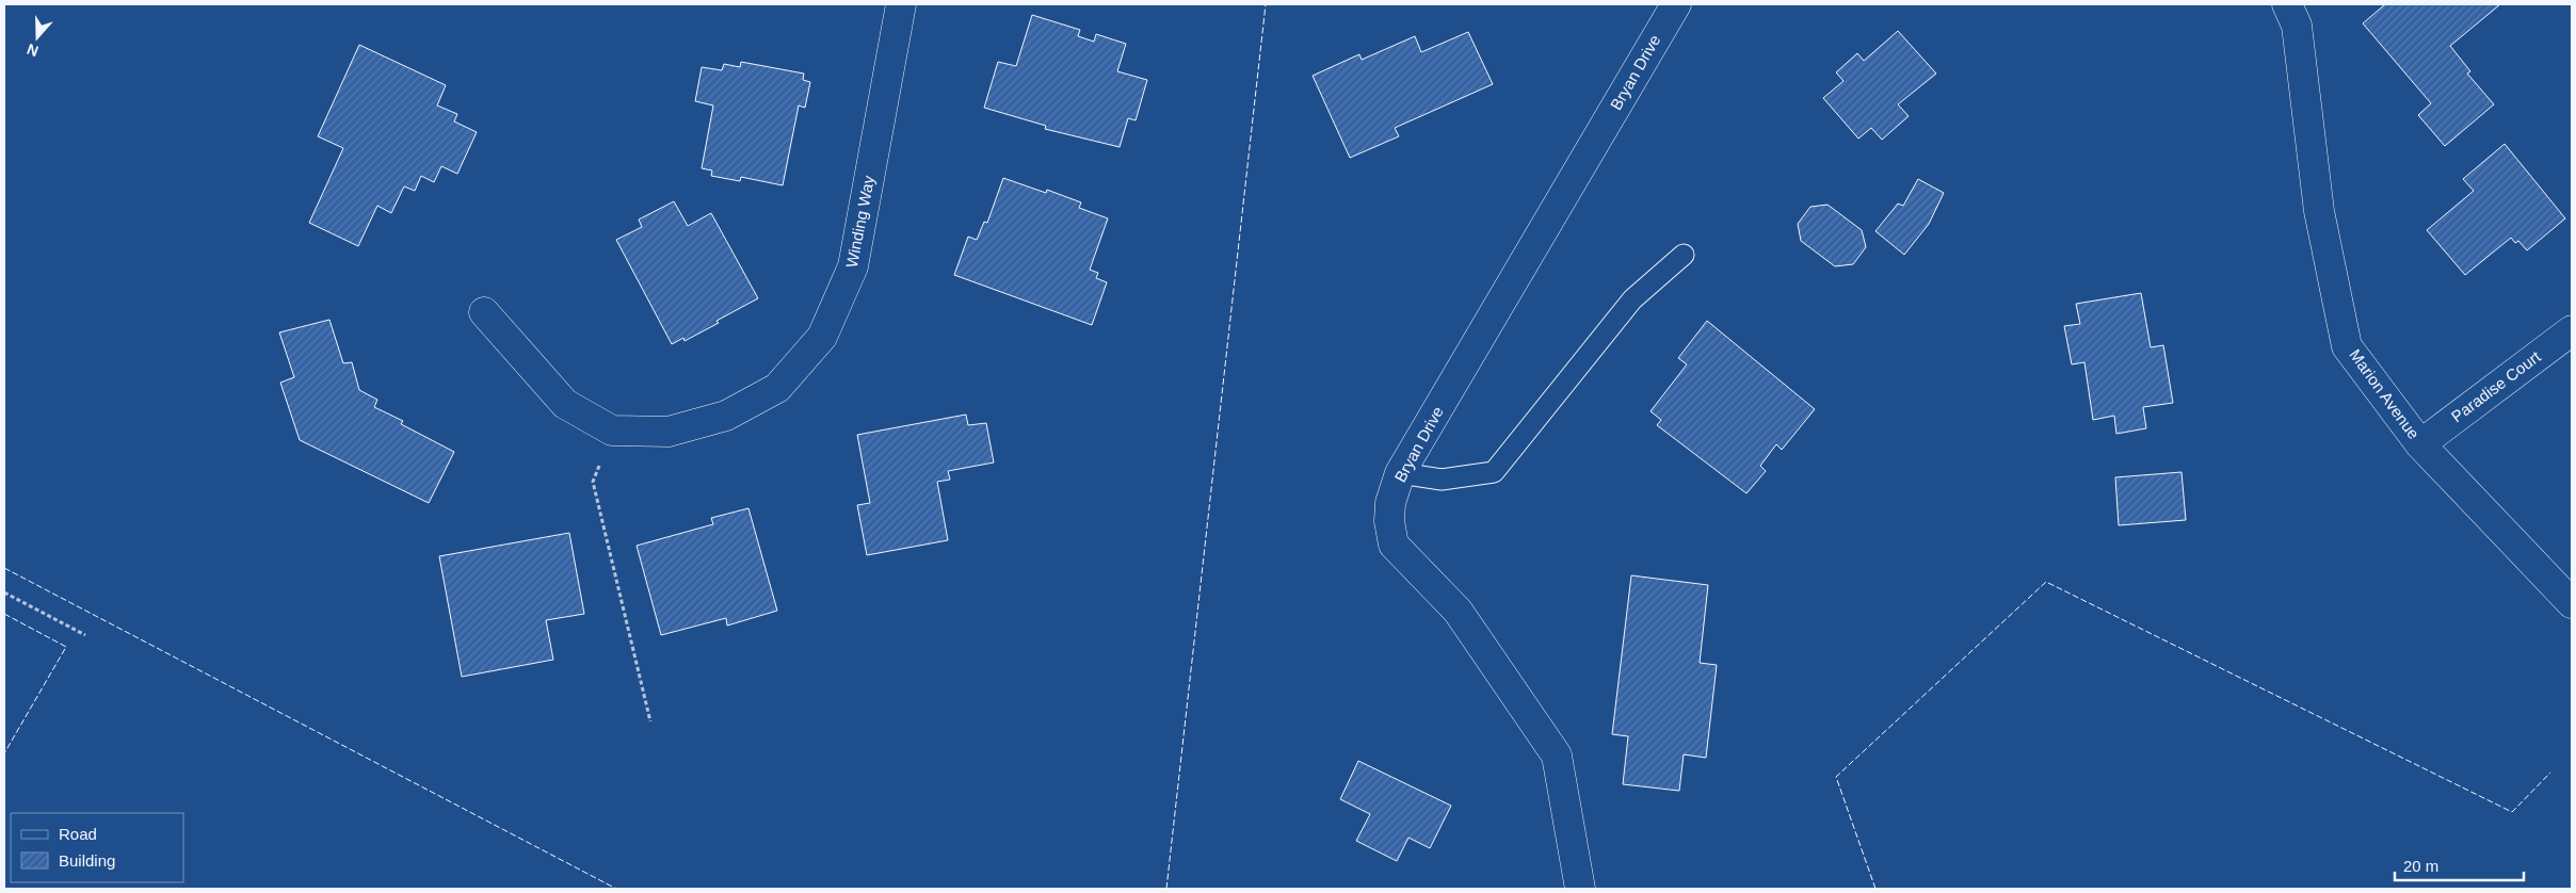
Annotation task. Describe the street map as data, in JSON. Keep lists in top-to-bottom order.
{
  "streets": {
    "street": [
      "Bryan Drive",
      "Winding Way",
      "Paradise Court",
      "Marion Avenue"
    ]
  },
  "crossings": [
    ["Paradise Court", "Marion Avenue"]
  ],
  "legend": ["Road", "Building"],
  "scale_bar": "20 m",
  "north": "bottom"
}
